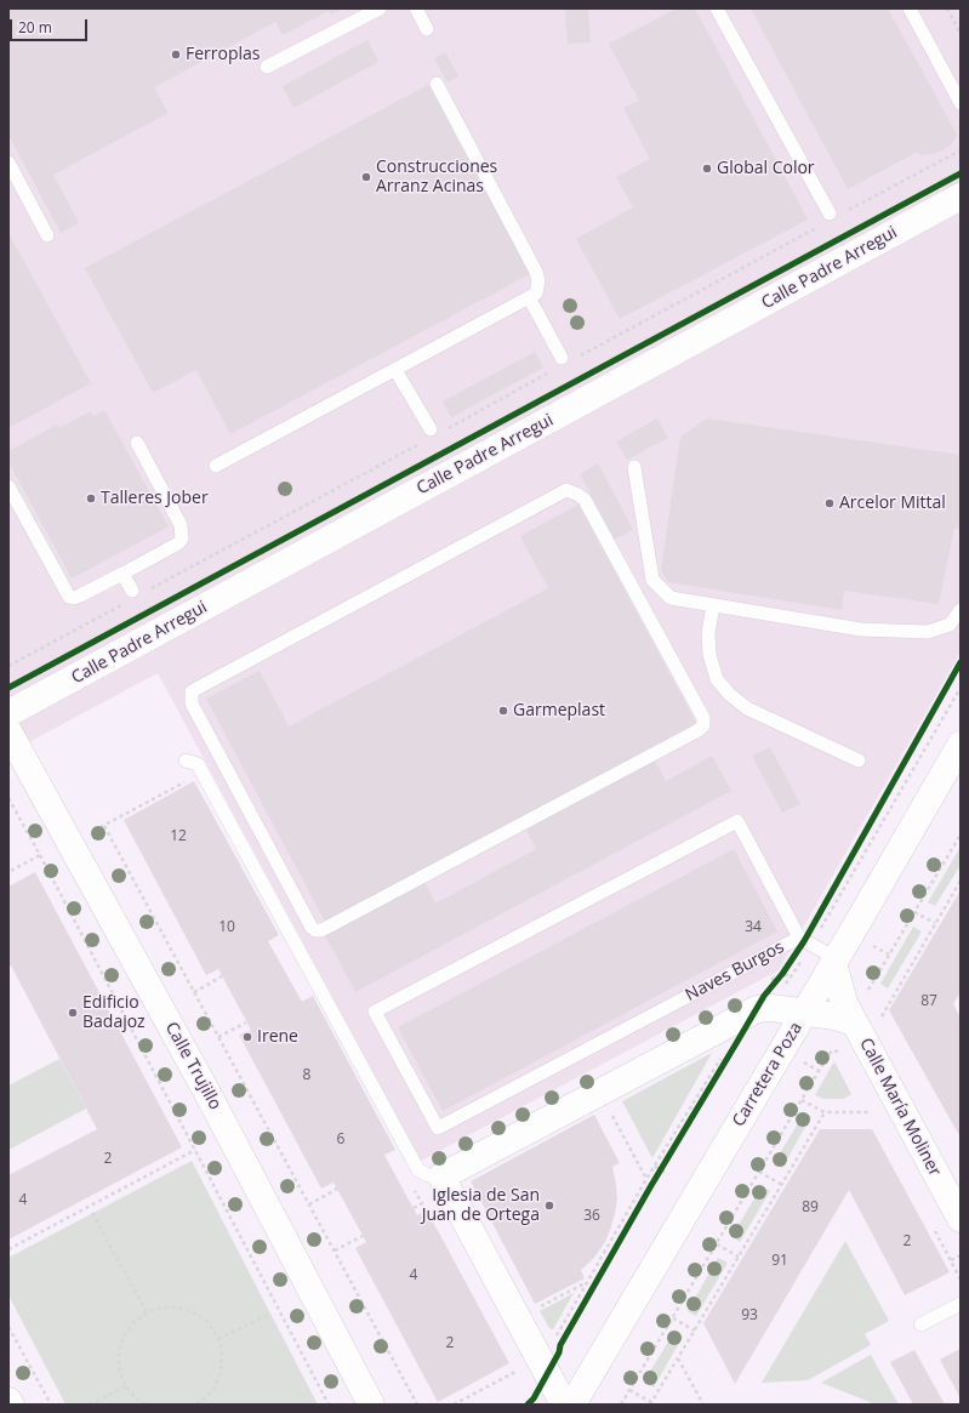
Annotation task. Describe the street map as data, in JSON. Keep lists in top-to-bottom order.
{
  "streets": {
    "street": [
      "Calle Padre Arregui",
      "Calle Trujillo",
      "Carretera Poza",
      "Calle María Moliner"
    ],
    "lane": ["Naves Burgos"]
  },
  "crossings": [
    ["Carretera Poza", "Calle María Moliner"]
  ],
  "places": [
    "Ferroplas",
    "Global Color",
    "Construcciones Arranz Acinas",
    "Talleres Jober",
    "Arcelor Mittal",
    "Garmeplast",
    "Edificio Badajoz",
    "Irene",
    "Iglesia de San Juan de Ortega"
  ],
  "house_numbers": [
    "12",
    "10",
    "34",
    "87",
    "8",
    "6",
    "2",
    "4",
    "89",
    "36",
    "2",
    "91",
    "4",
    "93",
    "2"
  ],
  "scale_bar": "20 m"
}
